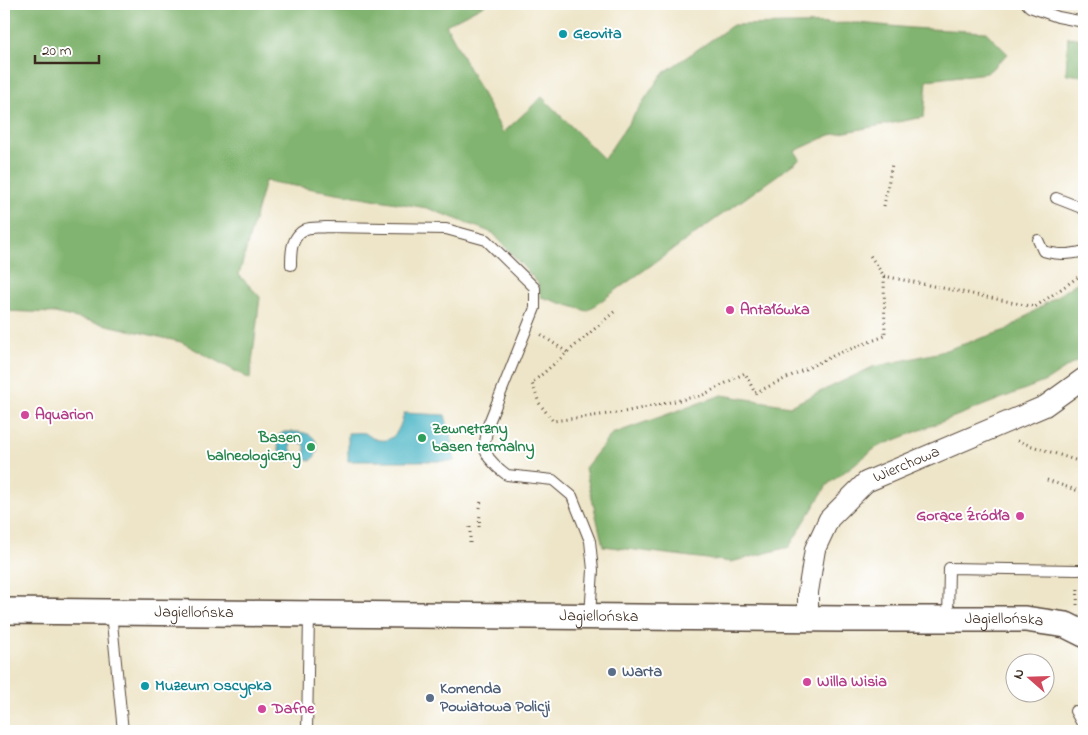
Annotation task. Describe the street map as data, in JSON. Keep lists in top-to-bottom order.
{
  "streets": {
    "street": ["Wierchowa", "Jagiellońska"]
  },
  "crossings": [
    ["Wierchowa", "Jagiellońska"]
  ],
  "places": [
    "Geovita",
    "Antałówka",
    "Aquarion",
    "Zewnętrzny basen termalny",
    "Basen balneologiczny",
    "Gorące Źródła",
    "Warta",
    "Willa Wisia",
    "Muzeum Oscypka",
    "Komenda Powiatowa Policji",
    "Dafne"
  ],
  "scale_bar": "20 m",
  "north": "left"
}
